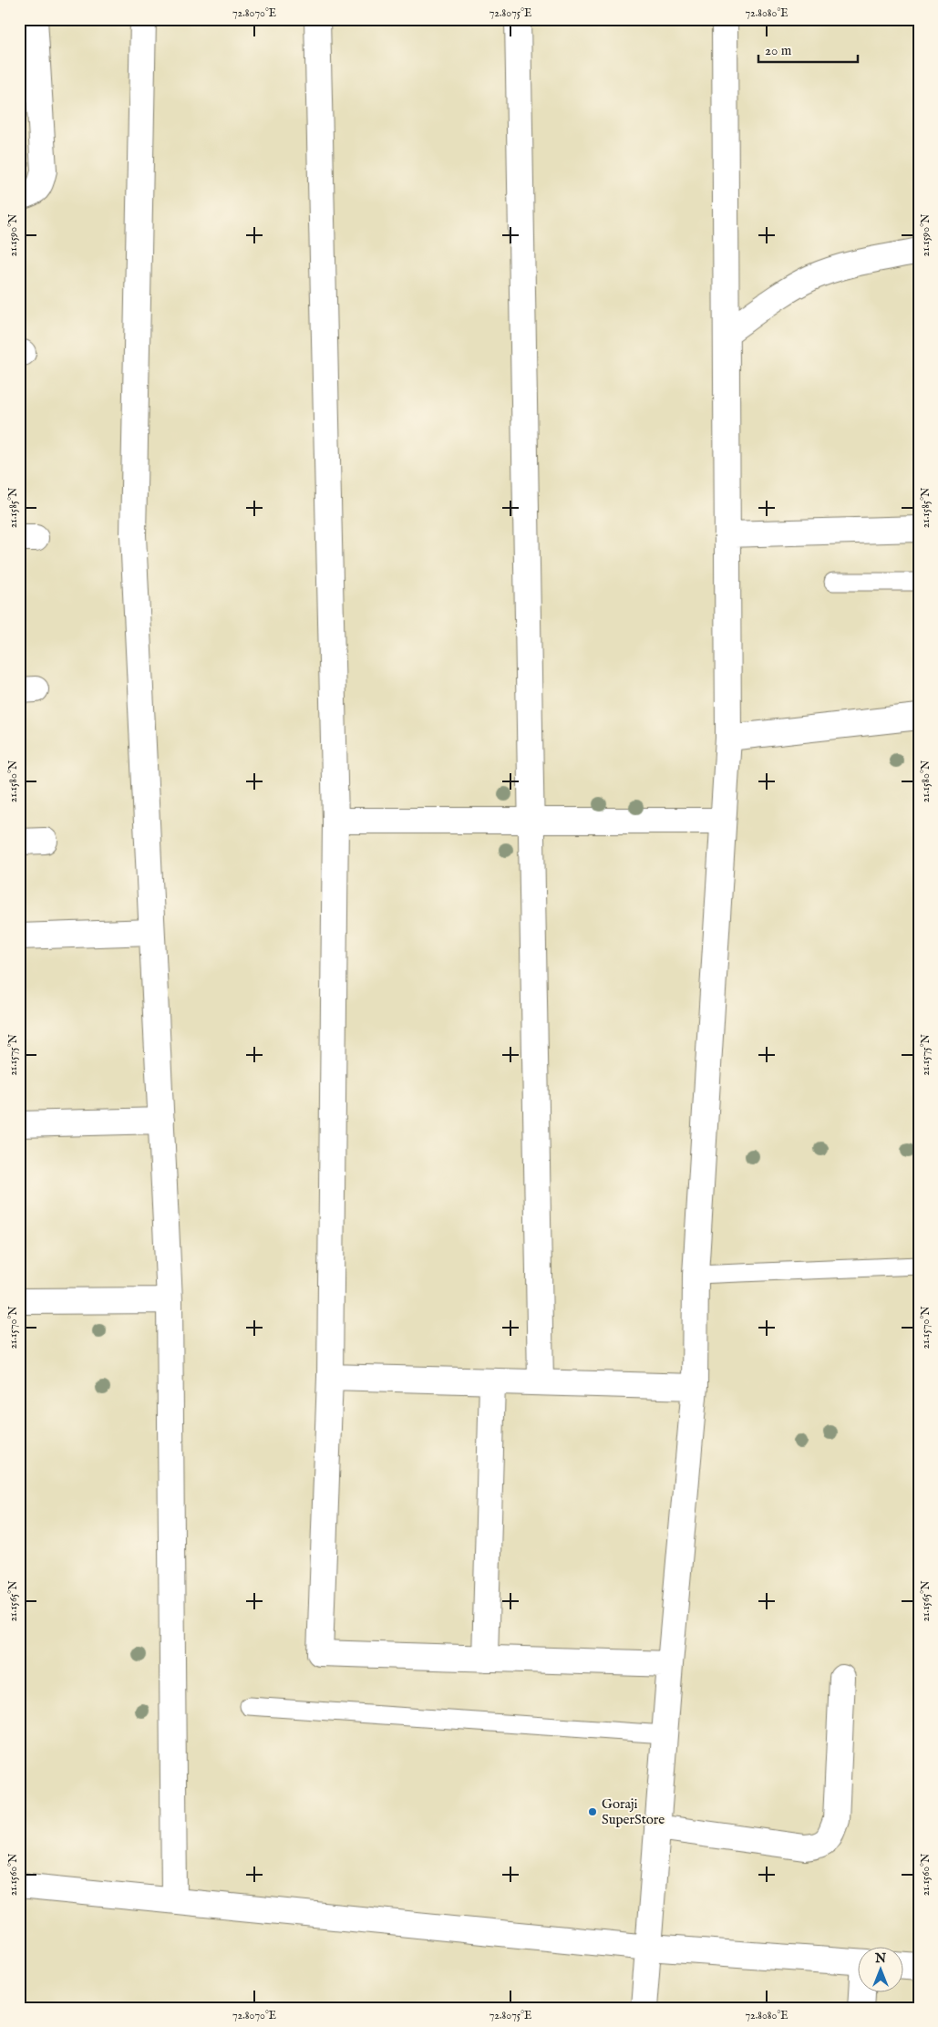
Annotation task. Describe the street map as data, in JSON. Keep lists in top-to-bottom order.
{
  "places": ["Goraji SuperStore"],
  "scale_bar": "20 m",
  "north": "top",
  "coordinates": [
    "72.8070°E",
    "72.8075°E",
    "72.8080°E",
    "21.1590°N",
    "21.1585°N",
    "21.1580°N",
    "21.1575°N",
    "21.1570°N",
    "21.1565°N",
    "21.1560°N"
  ]
}
